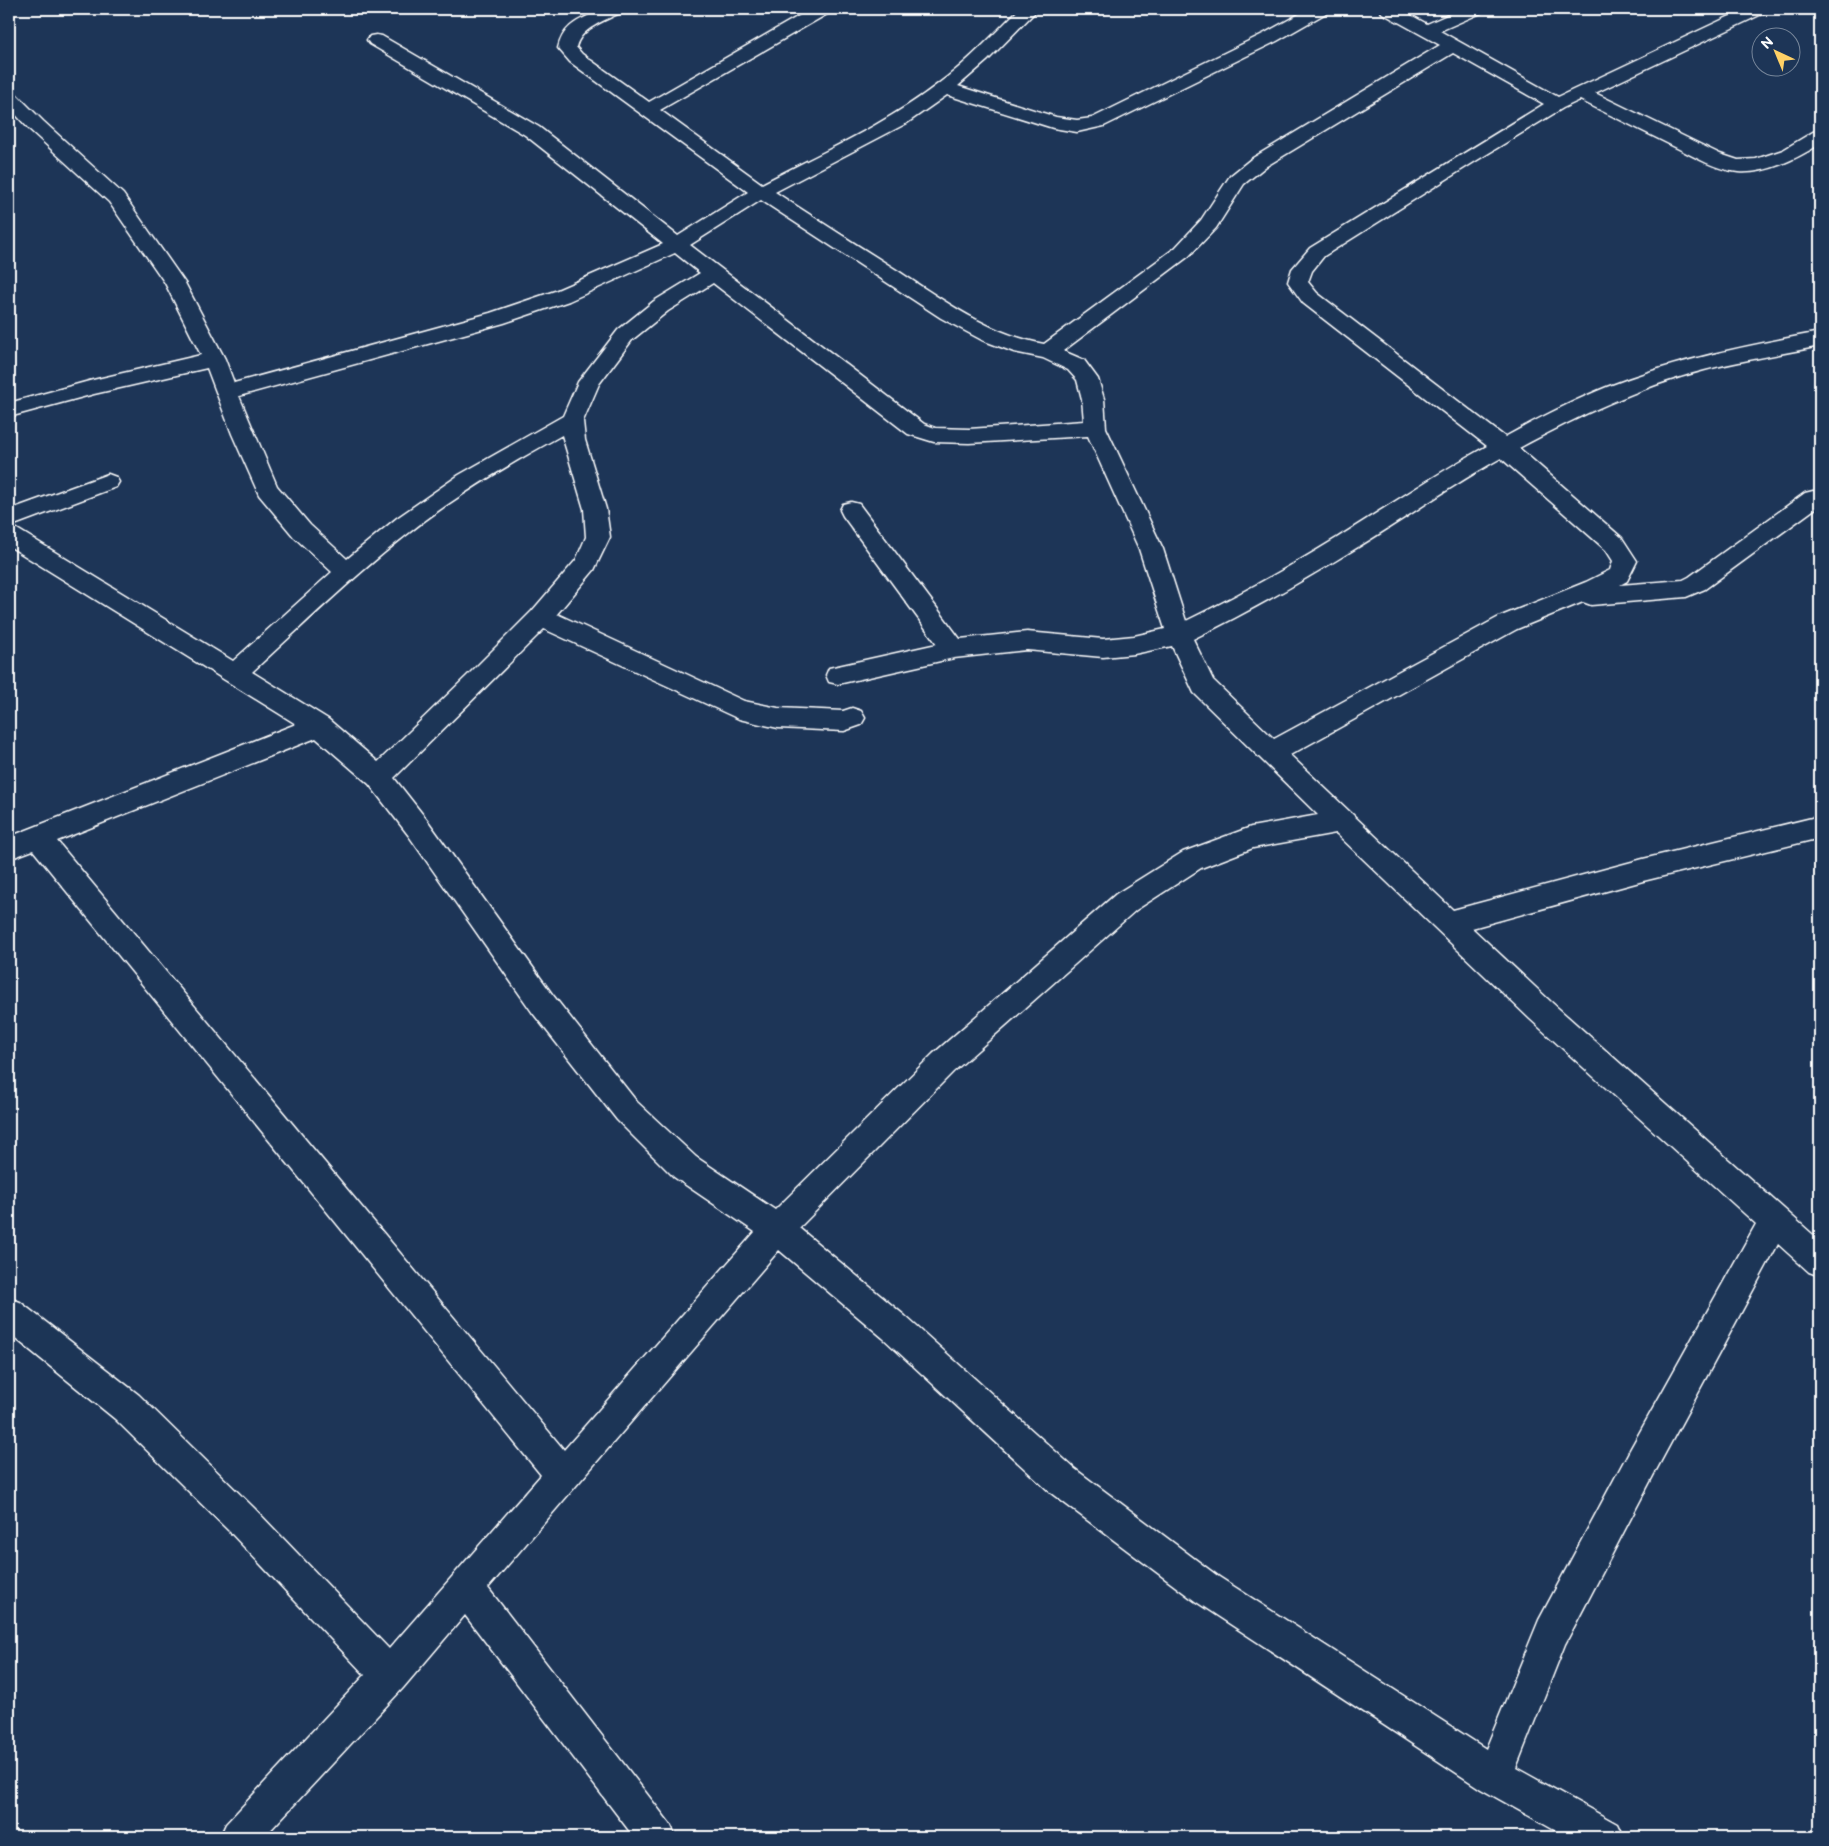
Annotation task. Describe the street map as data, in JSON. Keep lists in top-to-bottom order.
{
  "north": "top left"
}
